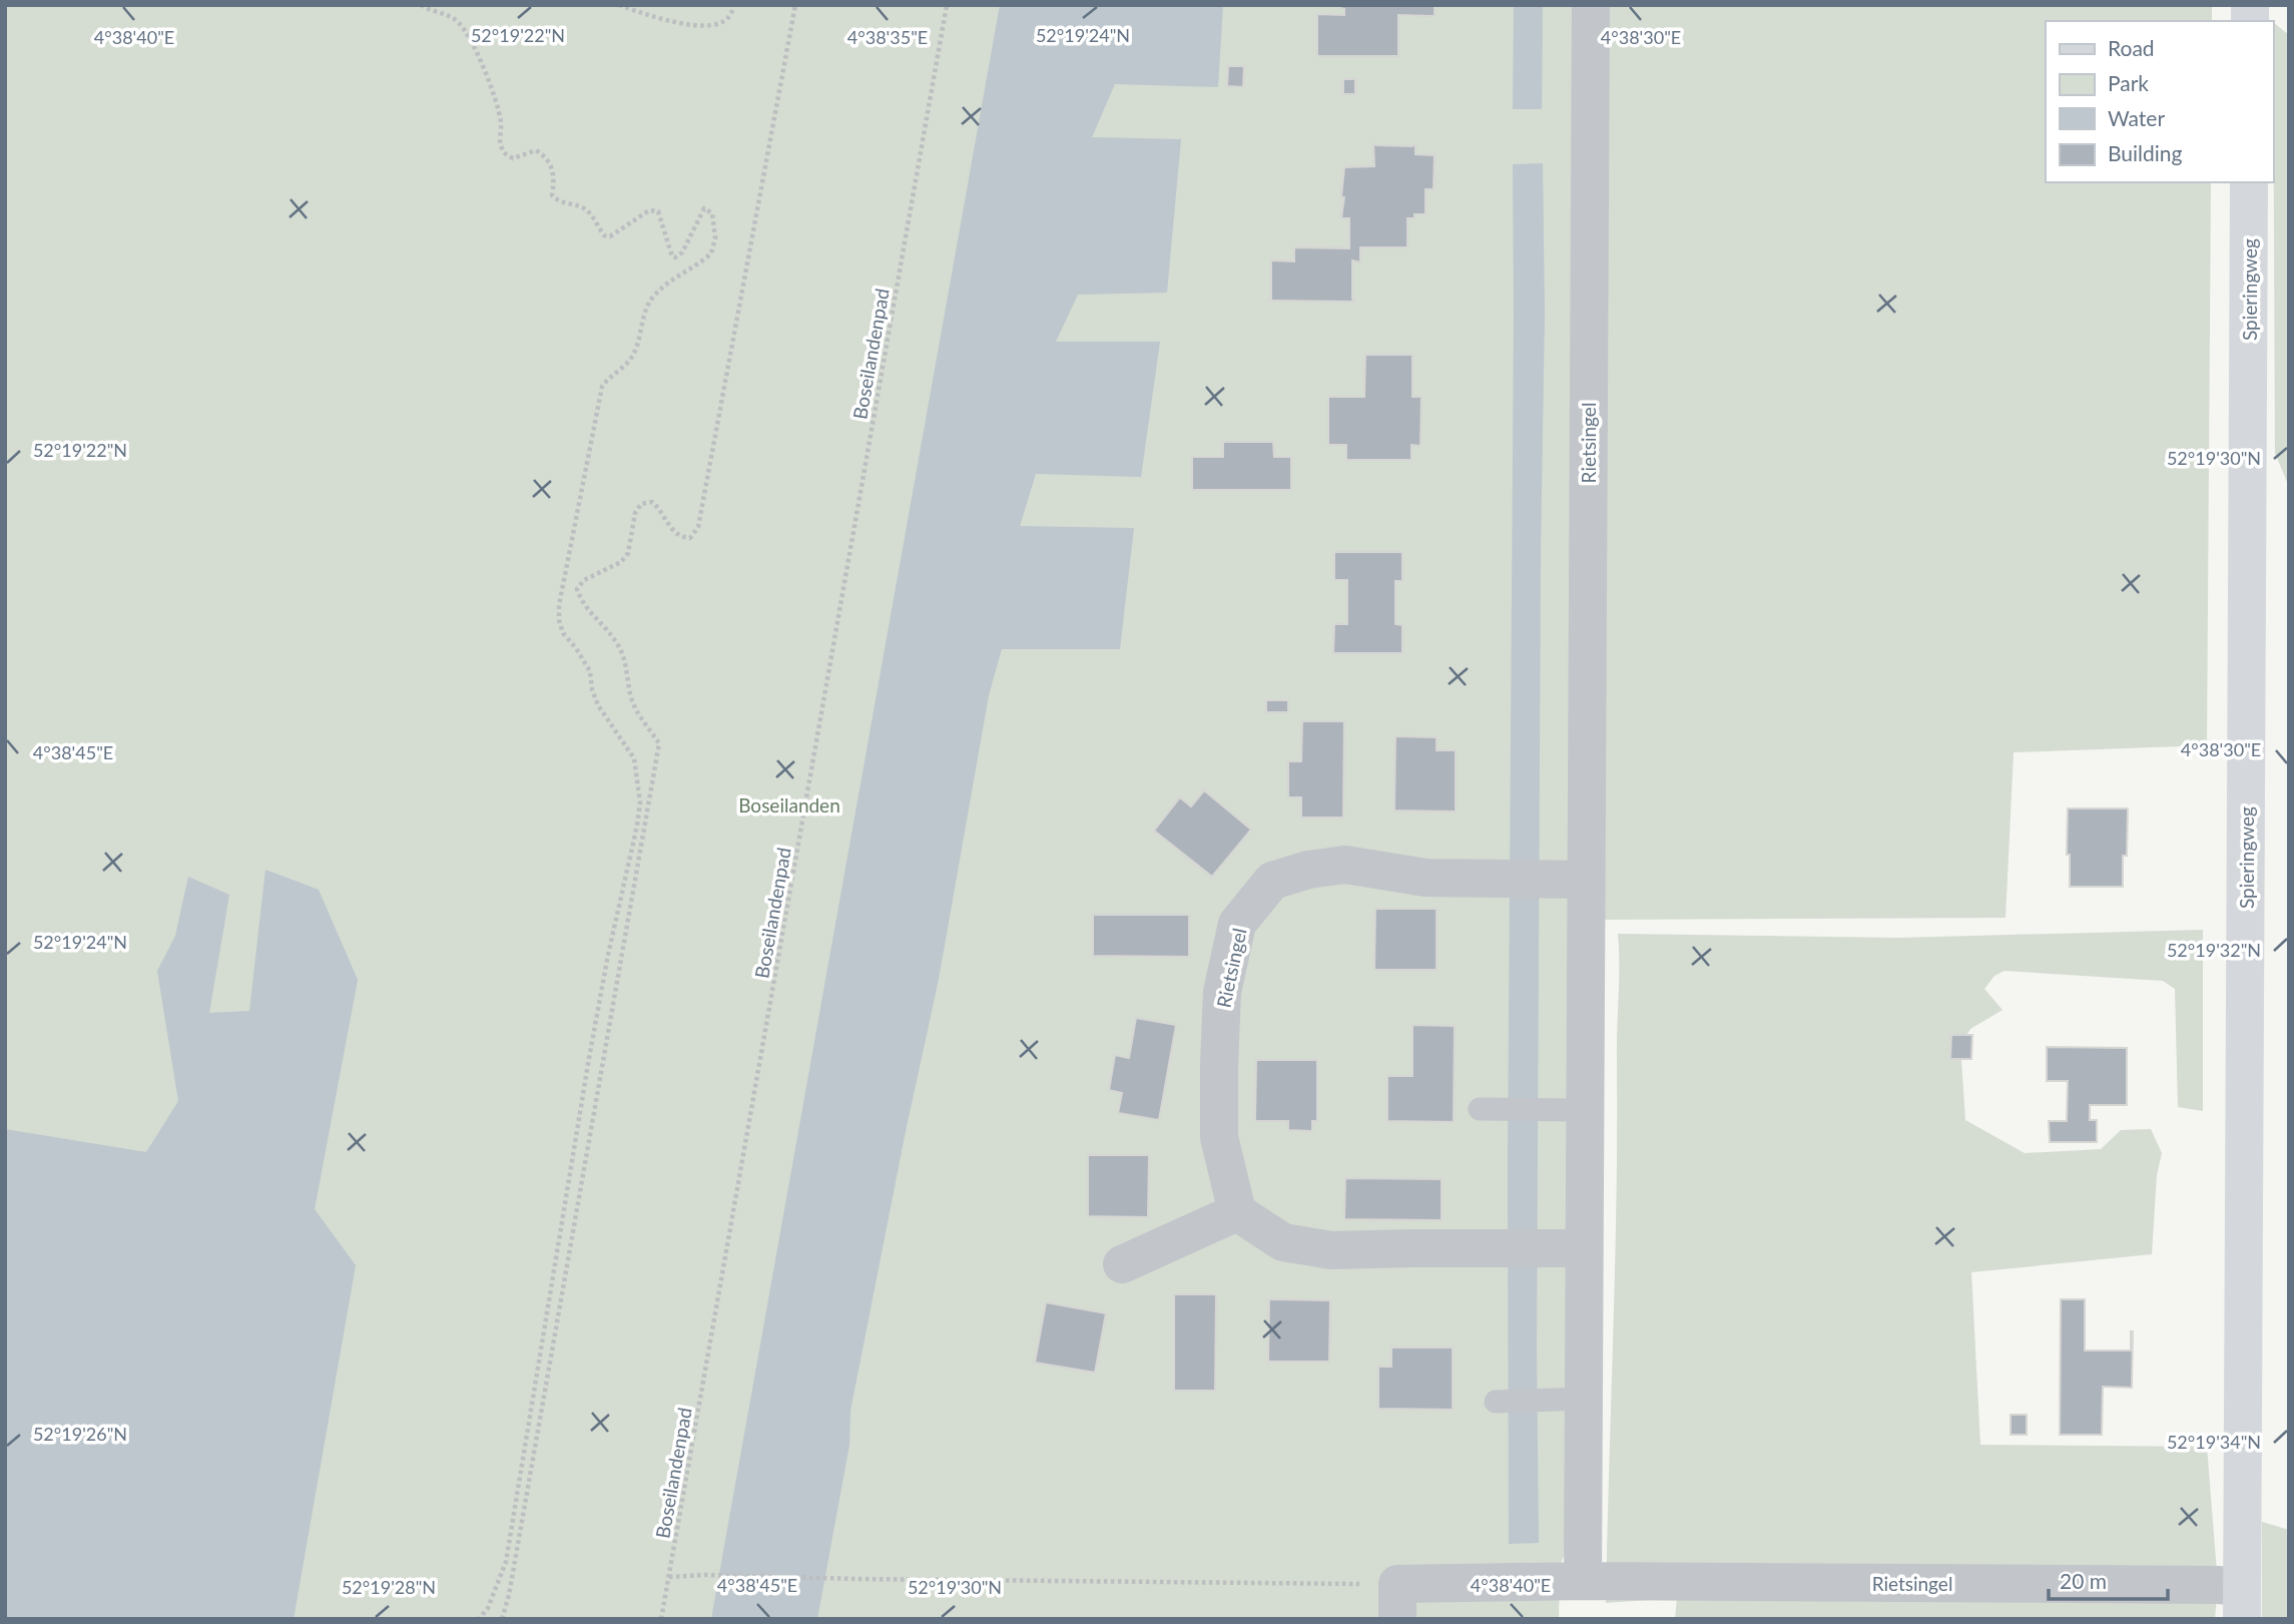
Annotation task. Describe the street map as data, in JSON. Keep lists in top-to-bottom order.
{
  "streets": {
    "street": ["Spieringweg", "Rietsingel"],
    "path": ["Boseilandenpad"]
  },
  "crossings": [
    ["Spieringweg", "Rietsingel"]
  ],
  "parks": ["Boseilanden"],
  "legend": [
    "Road",
    "Park",
    "Water",
    "Building"
  ],
  "scale_bar": "20 m",
  "coordinates": [
    "52°19'22\"N",
    "52°19'24\"N",
    "4°38'40\"E",
    "4°38'35\"E",
    "4°38'30\"E",
    "52°19'30\"N",
    "4°38'45\"E",
    "52°19'32\"N",
    "52°19'26\"N",
    "52°19'34\"N",
    "52°19'28\"N"
  ]
}
